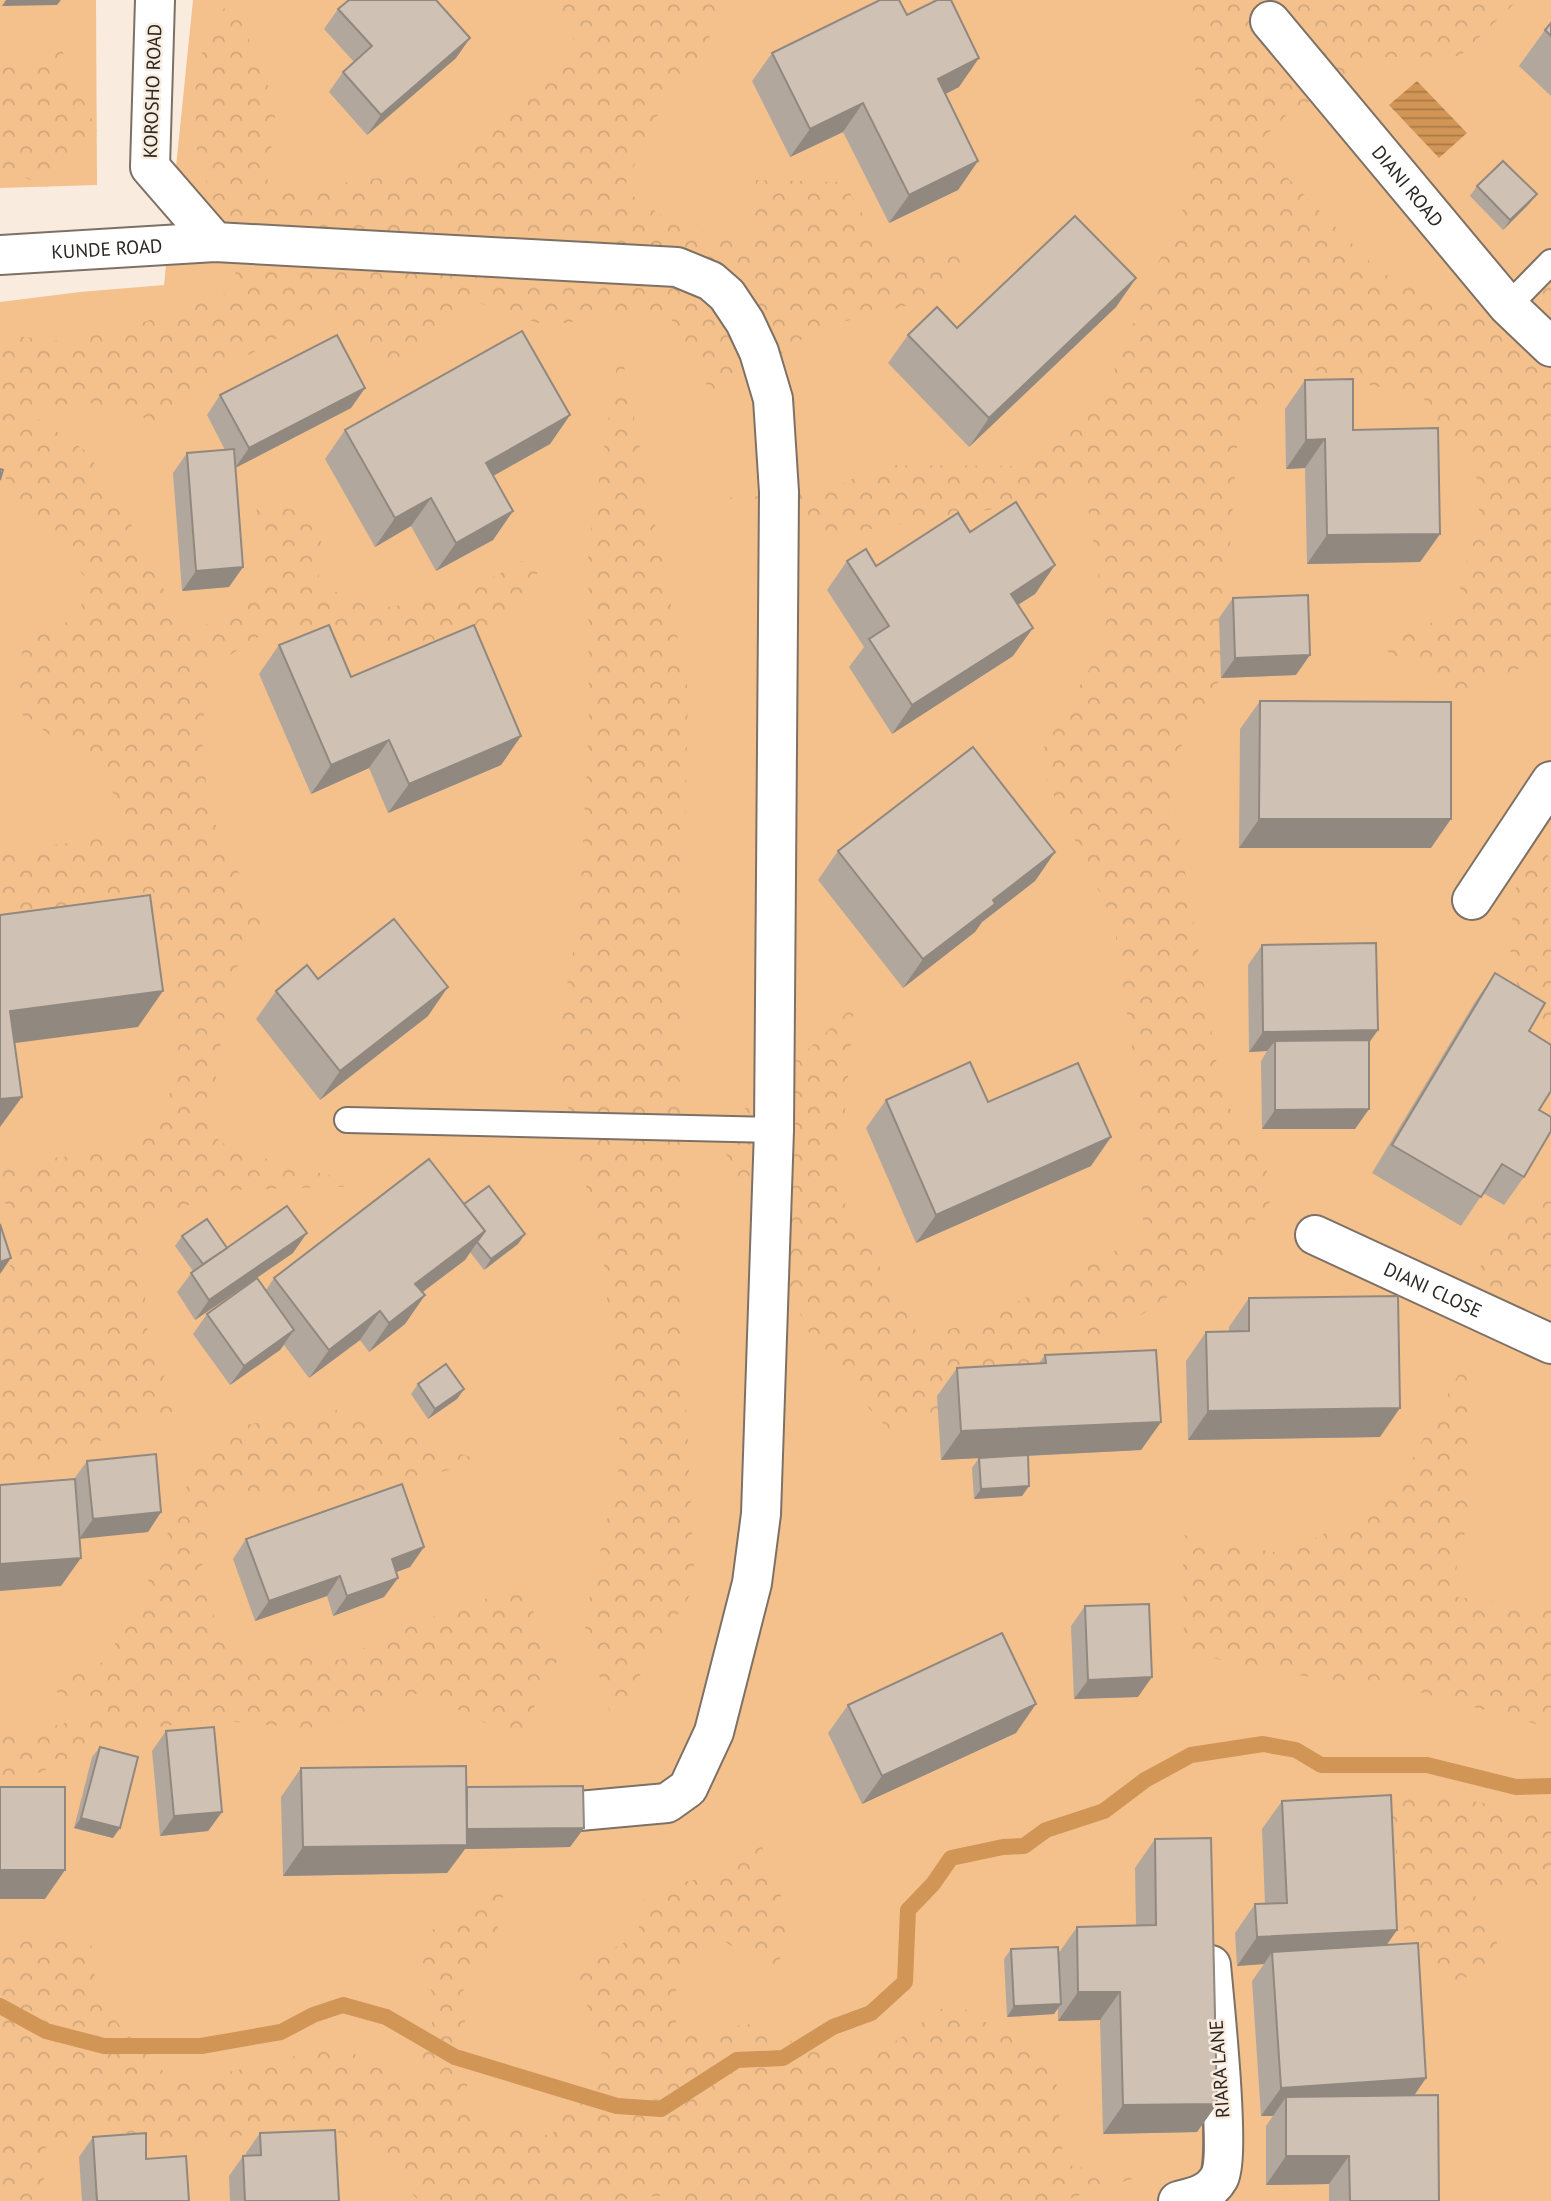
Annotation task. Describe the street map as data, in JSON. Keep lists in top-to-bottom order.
{
  "streets": {
    "street": [
      "KOROSHO ROAD",
      "DIANI ROAD",
      "KUNDE ROAD",
      "DIANI CLOSE",
      "RIARA LANE"
    ]
  },
  "crossings": [
    ["KOROSHO ROAD", "KUNDE ROAD"]
  ]
}
